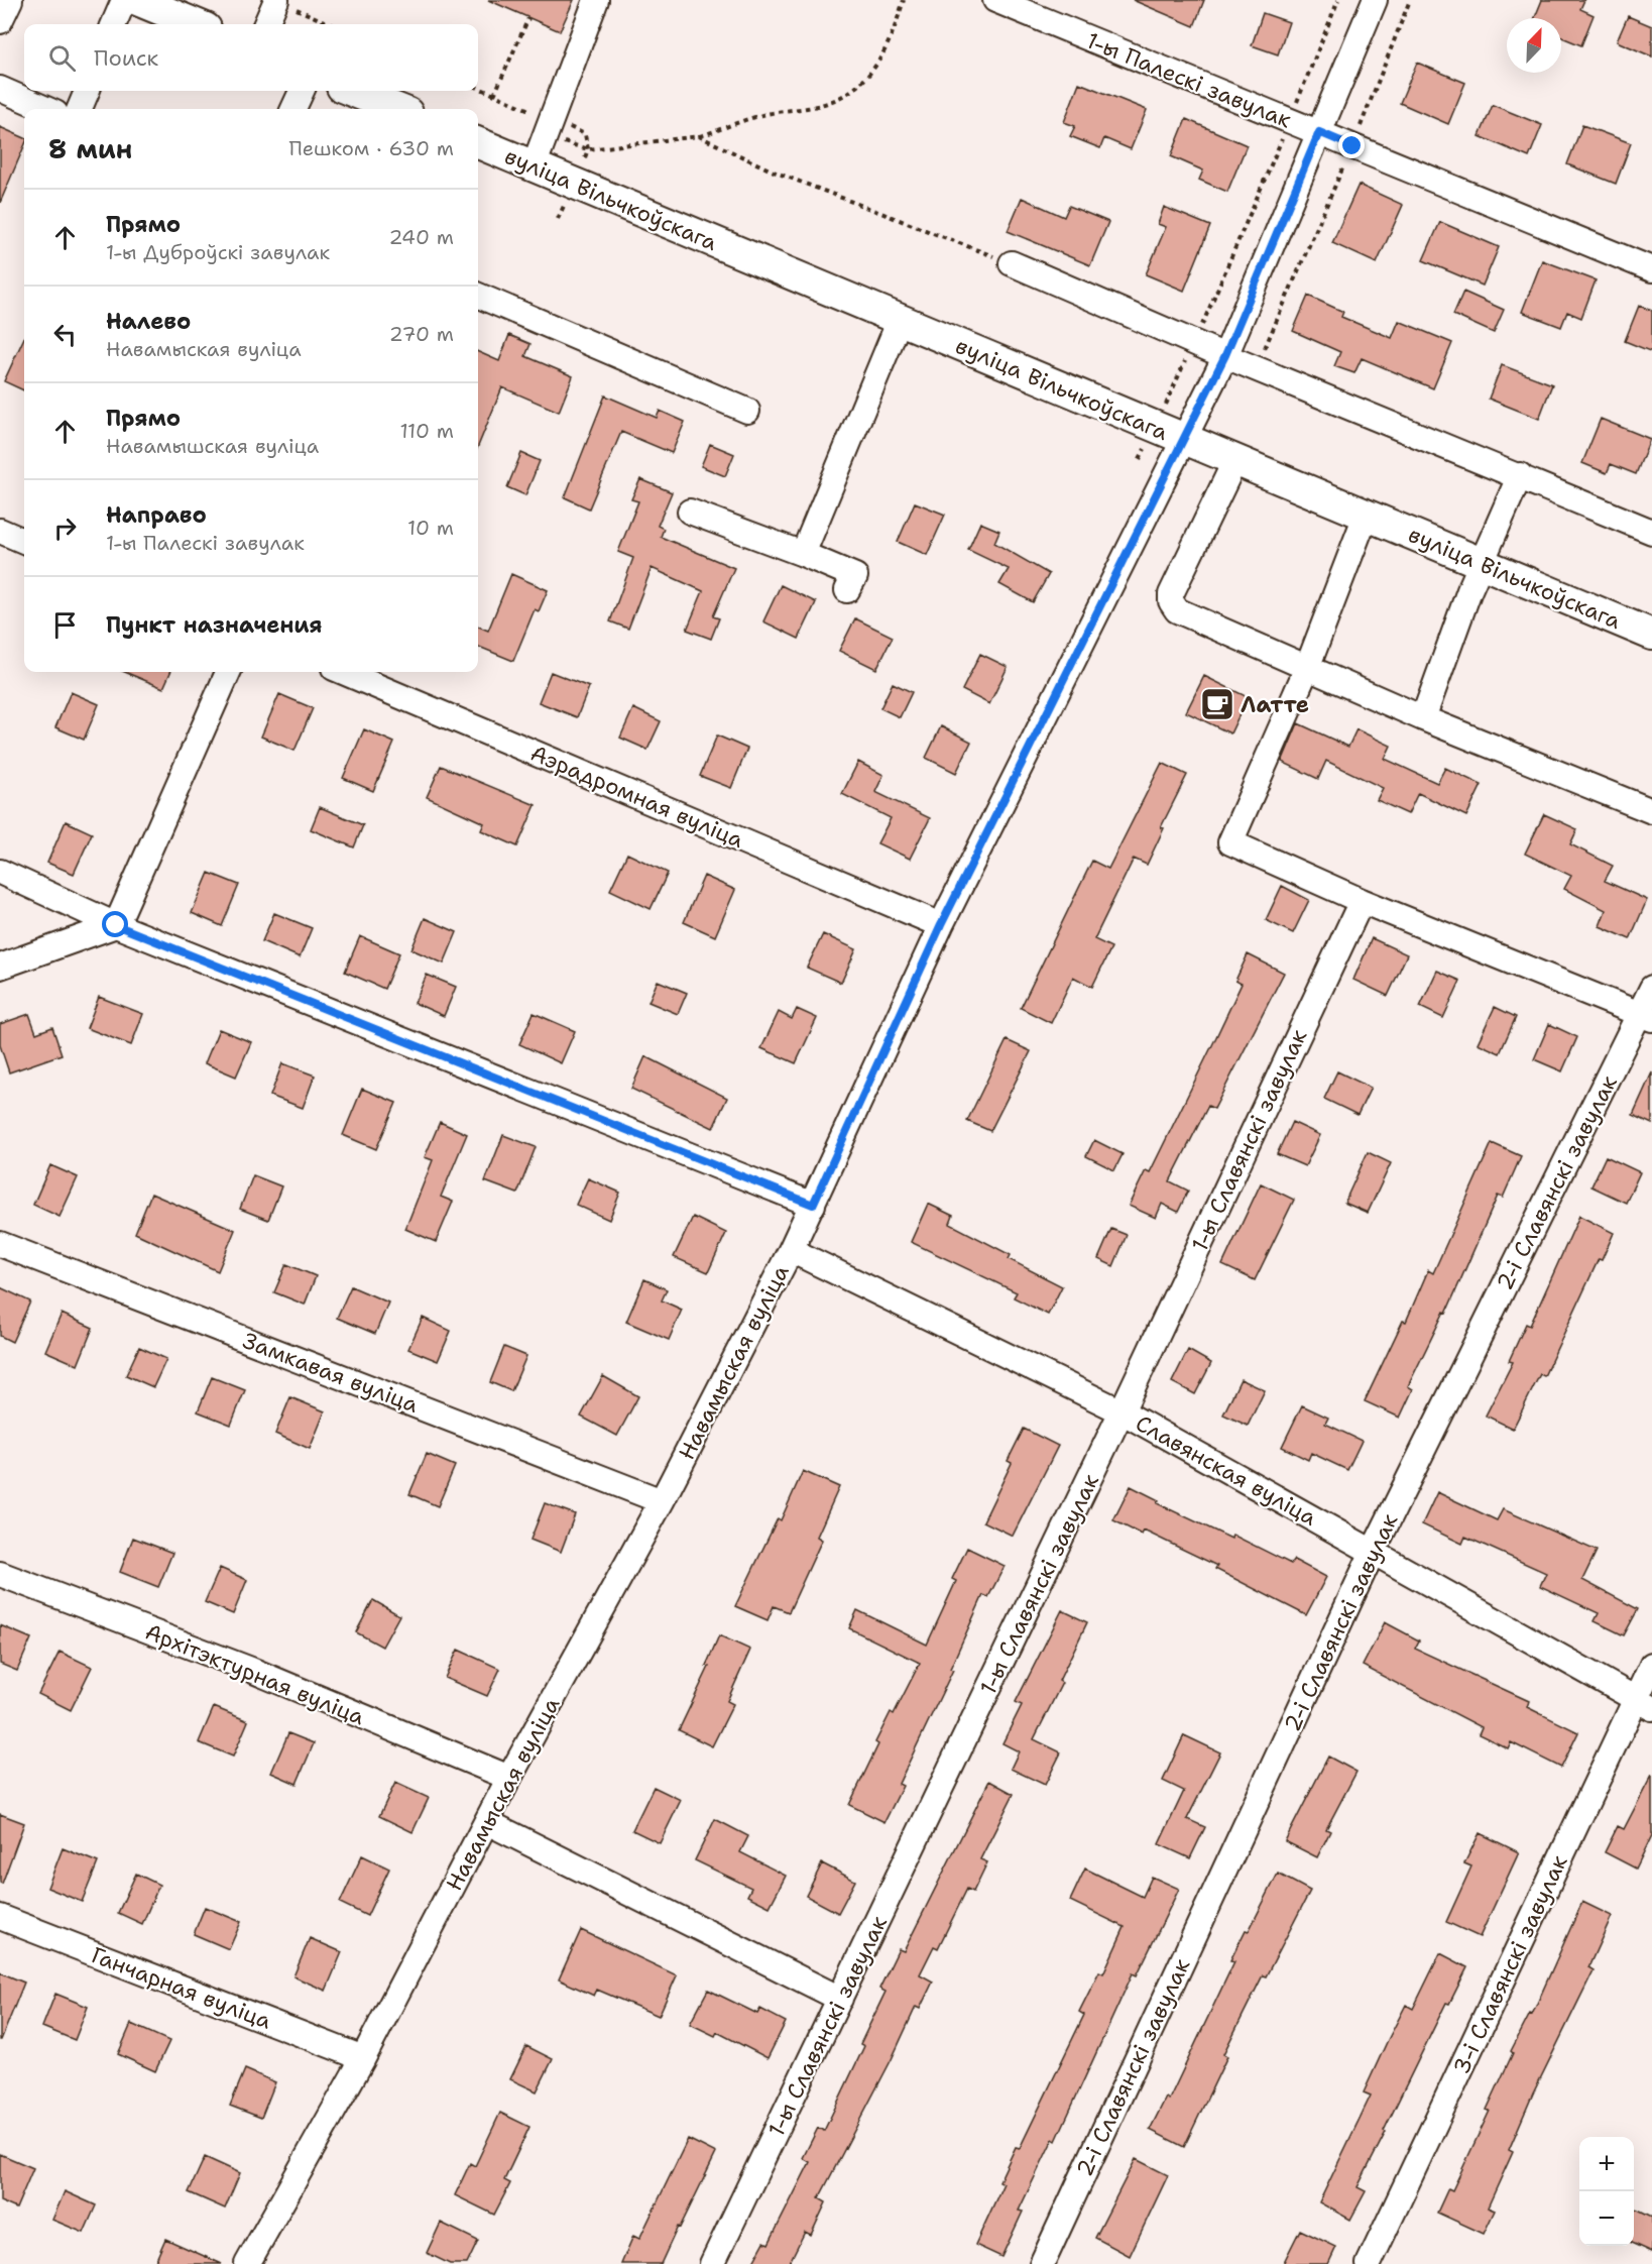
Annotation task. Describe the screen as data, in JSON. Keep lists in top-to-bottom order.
{
  "streets": {
    "main road": ["вуліца Вільчкоўскага"],
    "street": [
      "1-ы Палескі завулак",
      "Аэрадромная вуліца",
      "1-ы Славянскі завулак",
      "2-і Славянскі завулак",
      "Навамыская вуліца",
      "Замкавая вуліца",
      "Славянская вуліца",
      "Архітэктурная вуліца",
      "3-і Славянскі завулак",
      "Ганчарная вуліца"
    ]
  },
  "crossings": [
    ["1-ы Палескі завулак", "Навамыская вуліца"],
    ["вуліца Вільчкоўскага", "Навамыская вуліца"],
    ["Аэрадромная вуліца", "Навамыская вуліца"],
    ["1-ы Славянскі завулак", "Славянская вуліца"],
    ["2-і Славянскі завулак", "Славянская вуліца"],
    ["Навамыская вуліца", "Замкавая вуліца"],
    ["Навамыская вуліца", "Славянская вуліца"],
    ["Навамыская вуліца", "Архітэктурная вуліца"],
    ["Навамыская вуліца", "Ганчарная вуліца"],
    ["Славянская вуліца", "3-і Славянскі завулак"]
  ],
  "places": {
    "cafe": ["Латте"]
  },
  "north": "top right",
  "page": {
    "search": "Поиск",
    "heading": ["8 мин", "Пешком · 630 m"],
    "list": [
      ["Прямо", "1-ы Дуброўскі завулак", "240 m"],
      ["Налево", "Навамыская вуліца", "270 m"],
      ["Прямо", "Навамышская вуліца", "110 m"],
      ["Направо", "1-ы Палескі завулак", "10 m"],
      "Пункт назначения"
    ],
    "map_buttons": ["+", "−"]
  }
}
